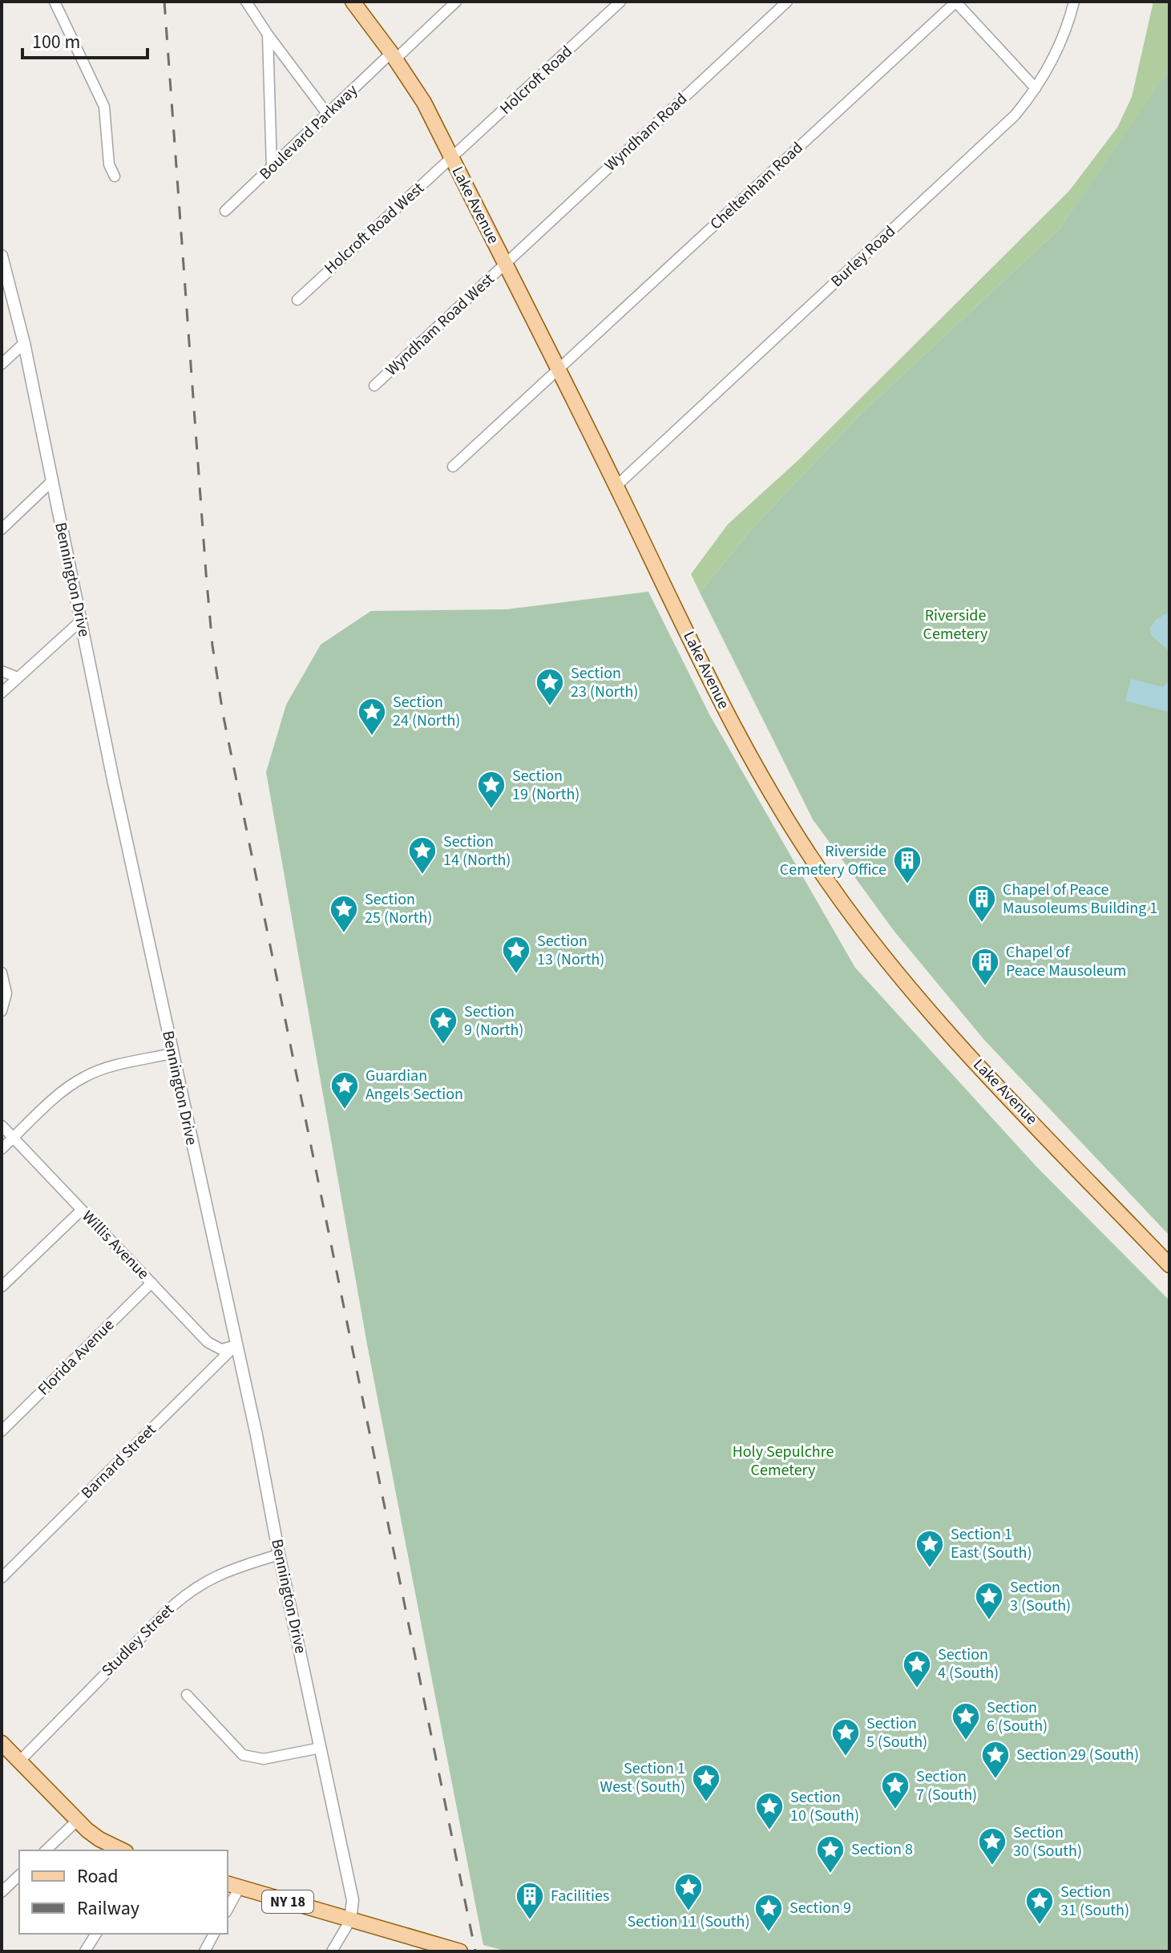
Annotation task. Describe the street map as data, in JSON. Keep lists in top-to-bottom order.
{
  "streets": {
    "main road": ["Lake Avenue", "NY 18"],
    "street": [
      "Holcroft Road",
      "Boulevard Parkway",
      "Wyndham Road",
      "Cheltenham Road",
      "Holcroft Road West",
      "Burley Road",
      "Wyndham Road West",
      "Bennington Drive",
      "Willis Avenue",
      "Florida Avenue",
      "Barnard Street",
      "Studley Street"
    ]
  },
  "crossings": [
    ["Holcroft Road", "Lake Avenue"],
    ["Holcroft Road", "Holcroft Road West"],
    ["Boulevard Parkway", "Lake Avenue"],
    ["Wyndham Road", "Lake Avenue"],
    ["Wyndham Road", "Wyndham Road West"],
    ["Cheltenham Road", "Lake Avenue"],
    ["Lake Avenue", "Holcroft Road West"],
    ["Lake Avenue", "Burley Road"],
    ["Lake Avenue", "Wyndham Road West"],
    ["Bennington Drive", "Willis Avenue"],
    ["Bennington Drive", "Barnard Street"],
    ["Bennington Drive", "Studley Street"],
    ["Bennington Drive", "NY 18"],
    ["Willis Avenue", "Florida Avenue"],
    ["Willis Avenue", "Barnard Street"]
  ],
  "parks": ["Riverside Cemetery", "Holy Sepulchre Cemetery"],
  "places": {
    "place": [
      "Section 23 (North)",
      "Section 24 (North)",
      "Section 19 (North)",
      "Section 14 (North)",
      "Section 25 (North)",
      "Section 13 (North)",
      "Section 9 (North)",
      "Guardian Angels Section",
      "Section 1 East (South)",
      "Section 3 (South)",
      "Section 4 (South)",
      "Section 6 (South)",
      "Section 5 (South)",
      "Section 29 (South)",
      "Section 1 West (South)",
      "Section 7 (South)",
      "Section 10 (South)",
      "Section 30 (South)",
      "Section 8",
      "Section 11 (South)",
      "Section 31 (South)",
      "Section 9"
    ],
    "building": [
      "Riverside Cemetery Office",
      "Chapel of Peace Mausoleums Building 1",
      "Chapel of Peace Mausoleum",
      "Facilities"
    ]
  },
  "legend": ["Road", "Railway"],
  "scale_bar": "100 m"
}
